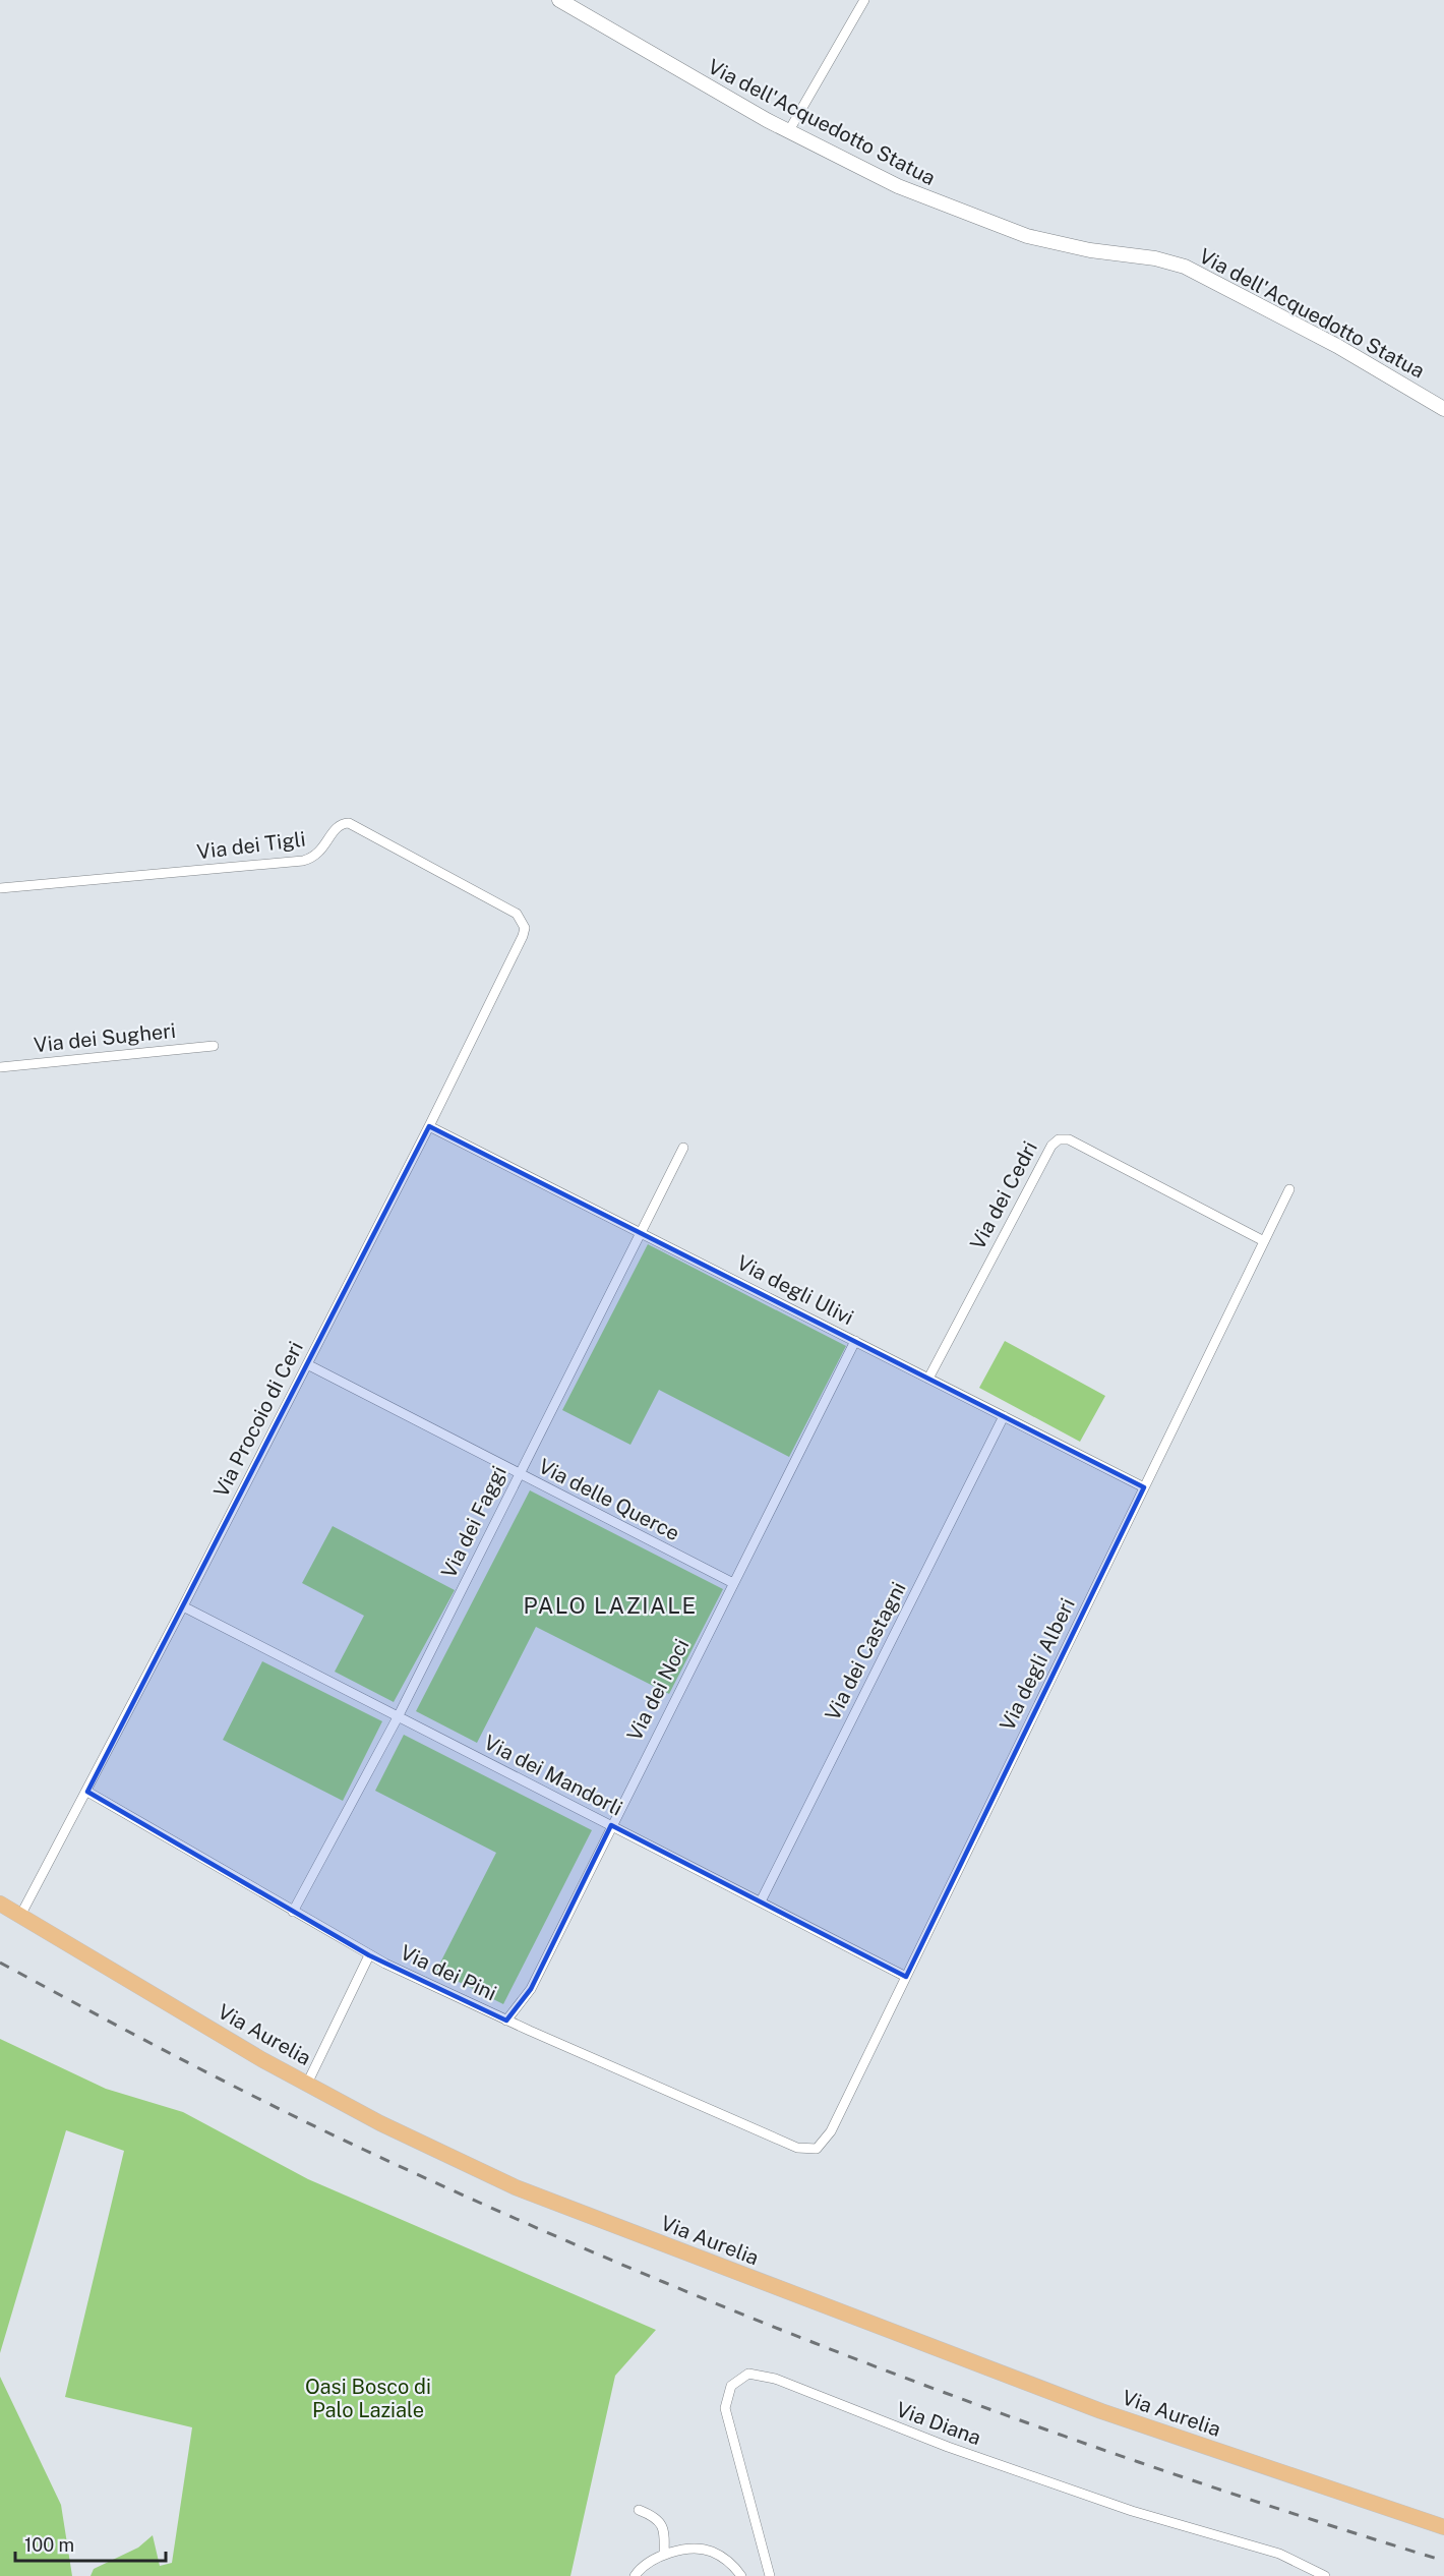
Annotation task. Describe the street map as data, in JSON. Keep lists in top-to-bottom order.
{
  "streets": {
    "main road": ["Via Aurelia"],
    "street": [
      "Via dell'Acquedotto Statua",
      "Via dei Tigli",
      "Via dei Sugheri",
      "Via dei Cedri",
      "Via degli Ulivi",
      "Via Procoio di Ceri",
      "Via delle Querce",
      "Via dei Faggi",
      "Via dei Castagni",
      "Via degli Alberi",
      "Via dei Noci",
      "Via dei Mandorli",
      "Via dei Pini",
      "Via Diana"
    ]
  },
  "crossings": [
    ["Via dei Tigli", "Via Procoio di Ceri"],
    ["Via dei Cedri", "Via degli Ulivi"],
    ["Via dei Cedri", "Via degli Alberi"],
    ["Via degli Ulivi", "Via Procoio di Ceri"],
    ["Via degli Ulivi", "Via dei Faggi"],
    ["Via degli Ulivi", "Via dei Castagni"],
    ["Via degli Ulivi", "Via degli Alberi"],
    ["Via degli Ulivi", "Via dei Noci"],
    ["Via Procoio di Ceri", "Via delle Querce"],
    ["Via Procoio di Ceri", "Via dei Mandorli"],
    ["Via Procoio di Ceri", "Via dei Pini"],
    ["Via Procoio di Ceri", "Via Aurelia"],
    ["Via delle Querce", "Via dei Faggi"],
    ["Via delle Querce", "Via dei Noci"],
    ["Via dei Faggi", "Via dei Mandorli"],
    ["Via dei Faggi", "Via dei Pini"],
    ["Via dei Castagni", "Via dei Mandorli"],
    ["Via degli Alberi", "Via dei Mandorli"],
    ["Via degli Alberi", "Via dei Pini"],
    ["Via dei Noci", "Via dei Mandorli"],
    ["Via dei Noci", "Via dei Pini"]
  ],
  "districts": ["PALO LAZIALE"],
  "parks": ["Oasi Bosco di Palo Laziale"],
  "scale_bar": "100 m"
}
